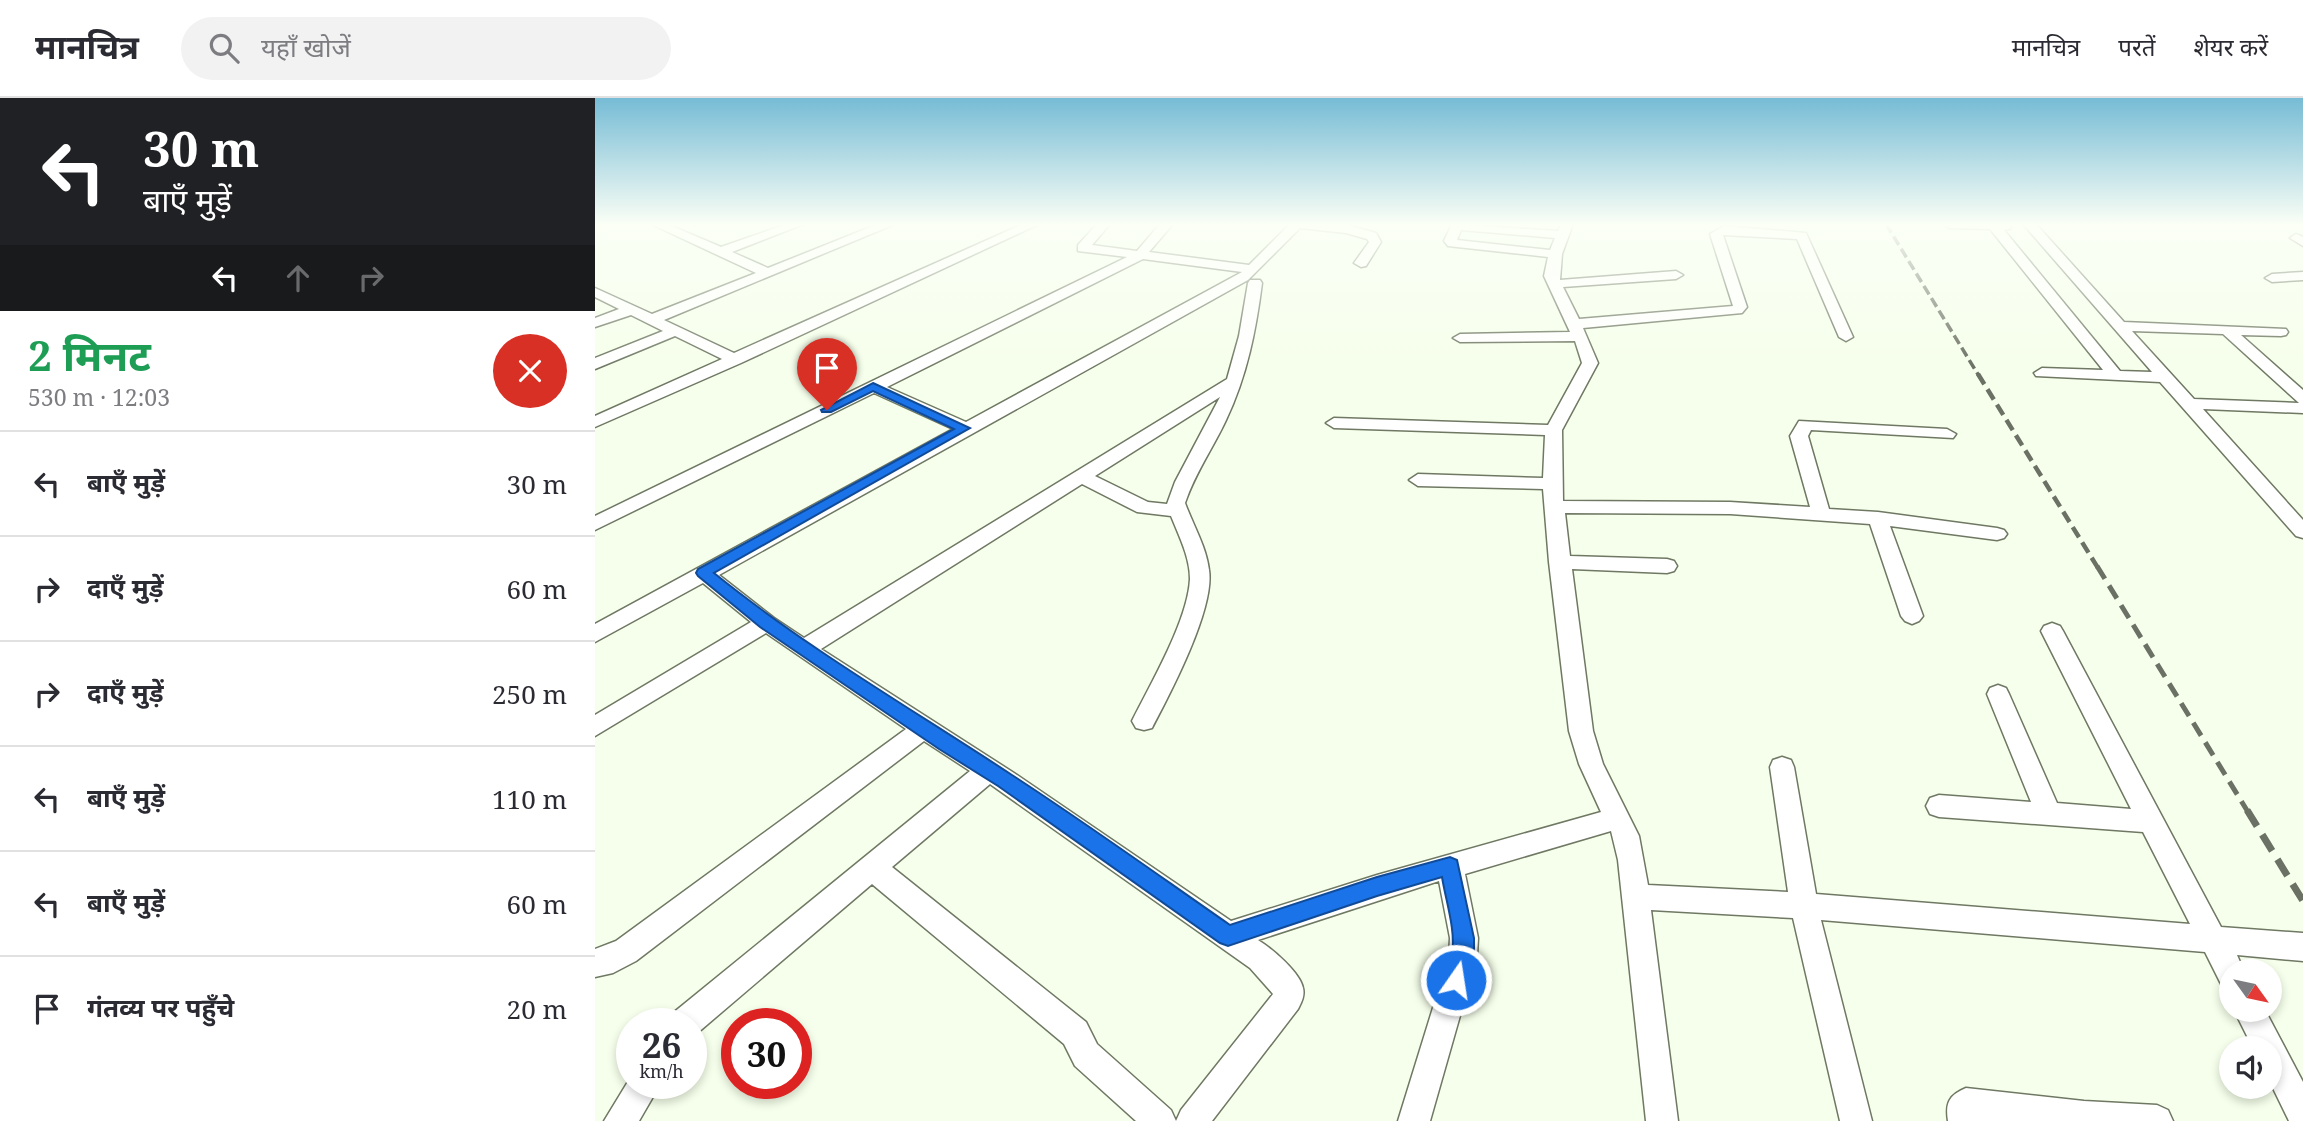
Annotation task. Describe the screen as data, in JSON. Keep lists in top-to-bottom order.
{
  "north": "bottom right",
  "page": {
    "header": "मानचित्र",
    "search": "यहाँ खोजें",
    "nav": ["मानचित्र", "परतें", "शेयर करें"],
    "turn": ["30 m", "बाएँ मुड़ें"],
    "heading": ["2 मिनट", "530 m · 12:03"],
    "list": [
      {
        "name": "बाएँ मुड़ें",
        "value": "30 m"
      },
      {
        "name": "दाएँ मुड़ें",
        "value": "60 m"
      },
      {
        "name": "दाएँ मुड़ें",
        "value": "250 m"
      },
      {
        "name": "बाएँ मुड़ें",
        "value": "110 m"
      },
      {
        "name": "बाएँ मुड़ें",
        "value": "60 m"
      },
      {
        "name": "गंतव्य पर पहुँचे",
        "value": "20 m"
      }
    ],
    "speed": "26 km/h",
    "limit": "30"
  }
}
